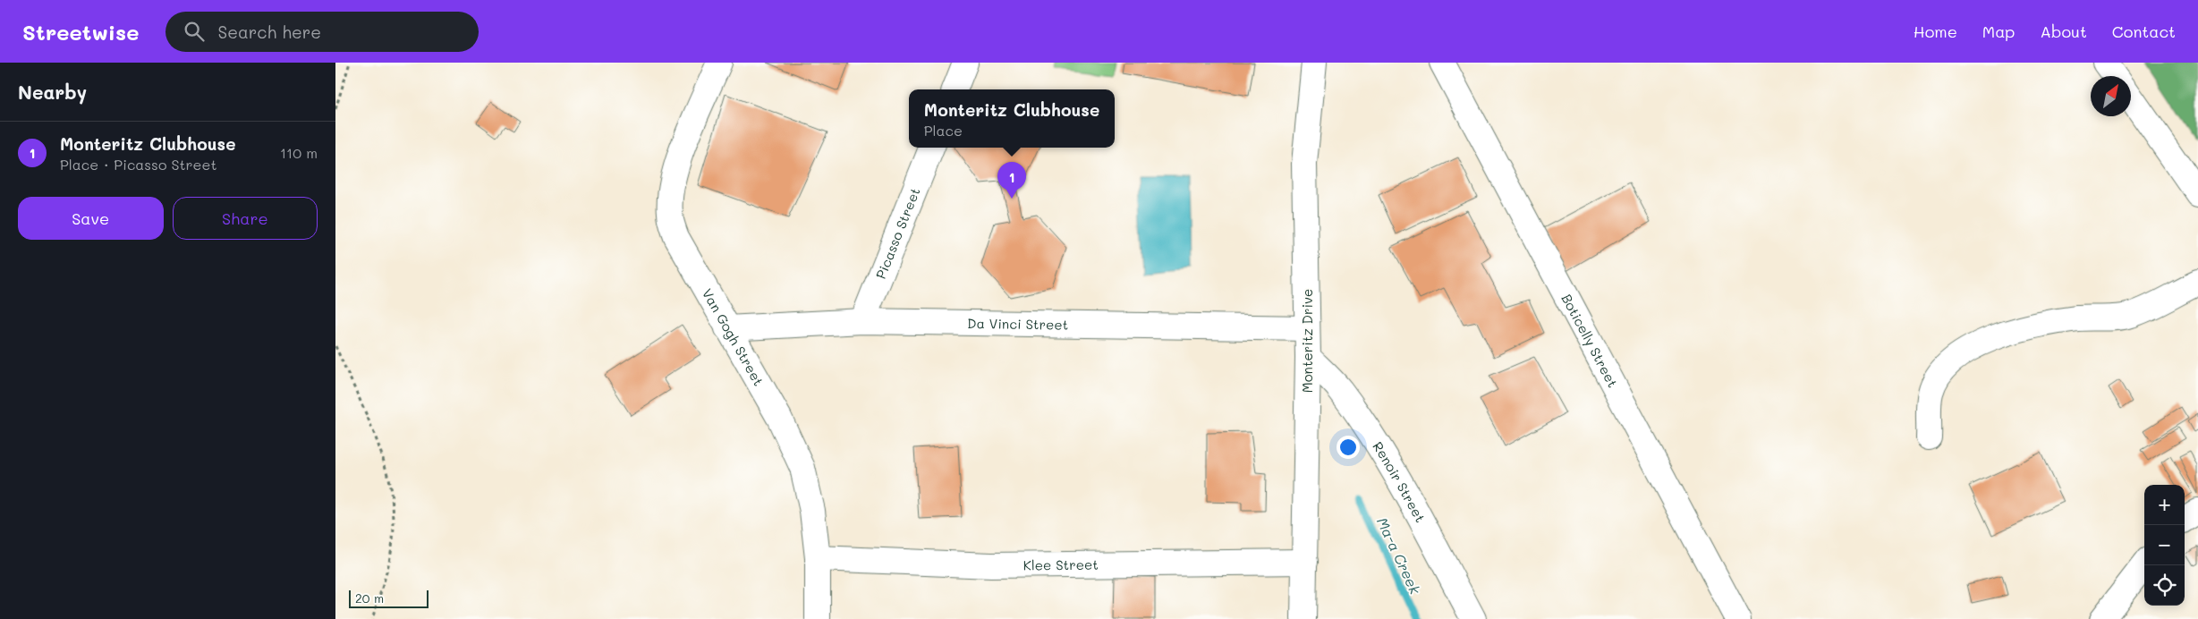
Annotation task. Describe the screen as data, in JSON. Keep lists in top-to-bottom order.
{
  "streets": {
    "street": [
      "Picasso Street",
      "Da Vinci Street",
      "Van Gogh Street",
      "Monteritz Drive",
      "Boticelly Street",
      "Renoir Street",
      "Klee Street"
    ]
  },
  "crossings": [
    ["Picasso Street", "Da Vinci Street"],
    ["Da Vinci Street", "Van Gogh Street"],
    ["Da Vinci Street", "Monteritz Drive"],
    ["Van Gogh Street", "Klee Street"],
    ["Monteritz Drive", "Renoir Street"],
    ["Monteritz Drive", "Klee Street"]
  ],
  "water": ["Ma-a Creek"],
  "scale_bar": "20 m",
  "north": "top right",
  "page": {
    "header": "Streetwise",
    "search": "Search here",
    "nav": [
      "Home",
      "Map",
      "About",
      "Contact"
    ],
    "heading": "Nearby",
    "popup": ["Monteritz Clubhouse", "Place"],
    "list": [
      {
        "mark": "1",
        "name": "Monteritz Clubhouse",
        "note": "Place · Picasso Street",
        "value": "110 m"
      }
    ],
    "pins": "1",
    "buttons": ["Save", "Share"],
    "map_buttons": ["+", "−"],
    "scale": "20 m"
  }
}
